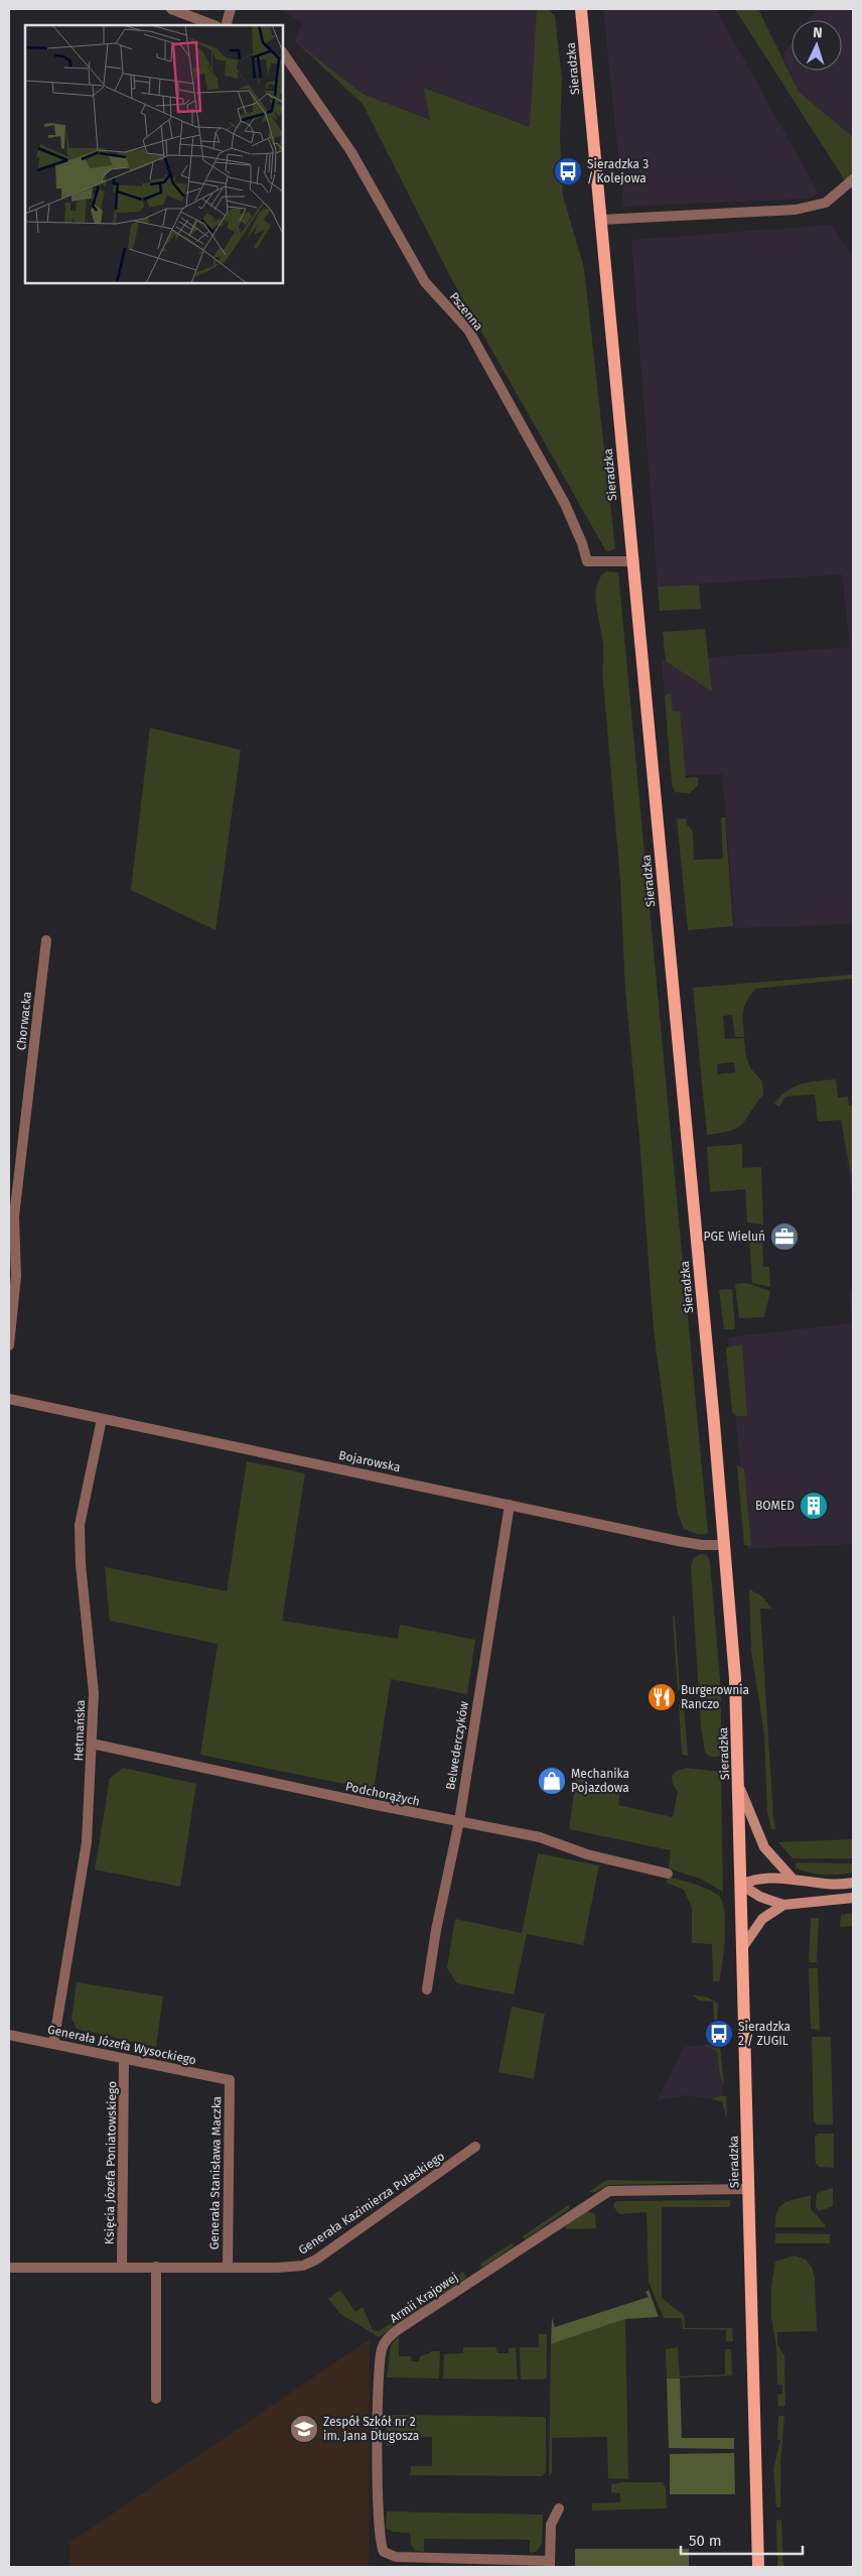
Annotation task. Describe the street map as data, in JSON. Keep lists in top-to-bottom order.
{
  "streets": {
    "main road": ["Sieradzka"],
    "street": [
      "Pszenna",
      "Chorwacka",
      "Bojarowska",
      "Hetmańska",
      "Belwederczyków",
      "Podchorążych",
      "Generała Józefa Wysockiego",
      "Księcia Józefa Poniatowskiego",
      "Generała Stanisława Maczka",
      "Generała Kazimierza Pułaskiego",
      "Armii Krajowej"
    ]
  },
  "crossings": [
    ["Sieradzka", "Pszenna"],
    ["Sieradzka", "Bojarowska"],
    ["Sieradzka", "Armii Krajowej"],
    ["Bojarowska", "Hetmańska"],
    ["Bojarowska", "Belwederczyków"],
    ["Hetmańska", "Podchorążych"],
    ["Hetmańska", "Generała Józefa Wysockiego"],
    ["Belwederczyków", "Podchorążych"],
    ["Generała Józefa Wysockiego", "Księcia Józefa Poniatowskiego"],
    ["Generała Józefa Wysockiego", "Generała Stanisława Maczka"],
    ["Księcia Józefa Poniatowskiego", "Generała Kazimierza Pułaskiego"],
    ["Generała Stanisława Maczka", "Generała Kazimierza Pułaskiego"]
  ],
  "places": {
    "bus stop": ["Sieradzka 3 / Kolejowa", "Sieradzka 2 / ZUGIL"],
    "office": ["PGE Wieluń"],
    "building": ["BOMED"],
    "restaurant": ["Burgerownia Ranczo"],
    "shop": ["Mechanika Pojazdowa"],
    "school or university": ["Zespół Szkół nr 2 im. Jana Długosza"]
  },
  "scale_bar": "50 m",
  "north": "top"
}
